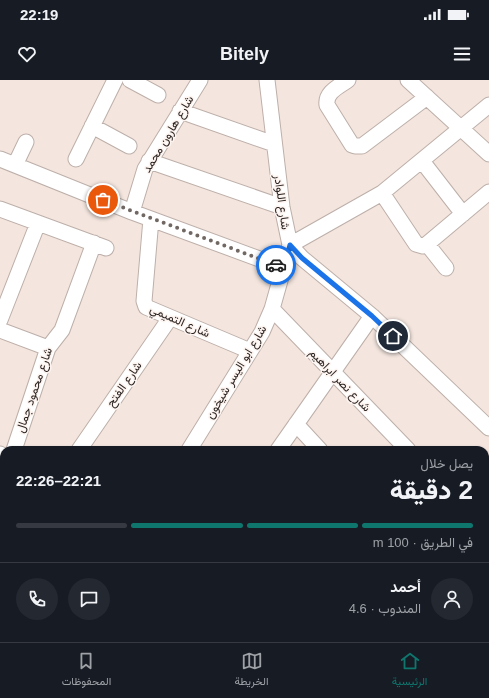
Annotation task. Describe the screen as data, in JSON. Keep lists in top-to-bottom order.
{
  "streets": {
    "street": [
      "شارع هارون محمد",
      "شارع اللوادر",
      "شارع التميمي",
      "شارع ابو اليسر شيخون",
      "شارع نصر ابراهيم",
      "شارع الفتح",
      "شارع محمود جمال"
    ]
  },
  "crossings": [
    ["شارع اللوادر", "شارع ابو اليسر شيخون"],
    ["شارع التميمي", "شارع ابو اليسر شيخون"],
    ["شارع التميمي", "شارع الفتح"],
    ["شارع ابو اليسر شيخون", "شارع نصر ابراهيم"]
  ],
  "page": {
    "status": "22:19",
    "header": "Bitely",
    "heading": ["2 دقيقة", "يصل خلال", "22:21–22:26"],
    "panel": ["أحمد", "المندوب · 4.6"],
    "bar": "في الطريق · 100 m",
    "tabs": ["الرئيسية", "الخريطة", "المحفوظات"]
  }
}
